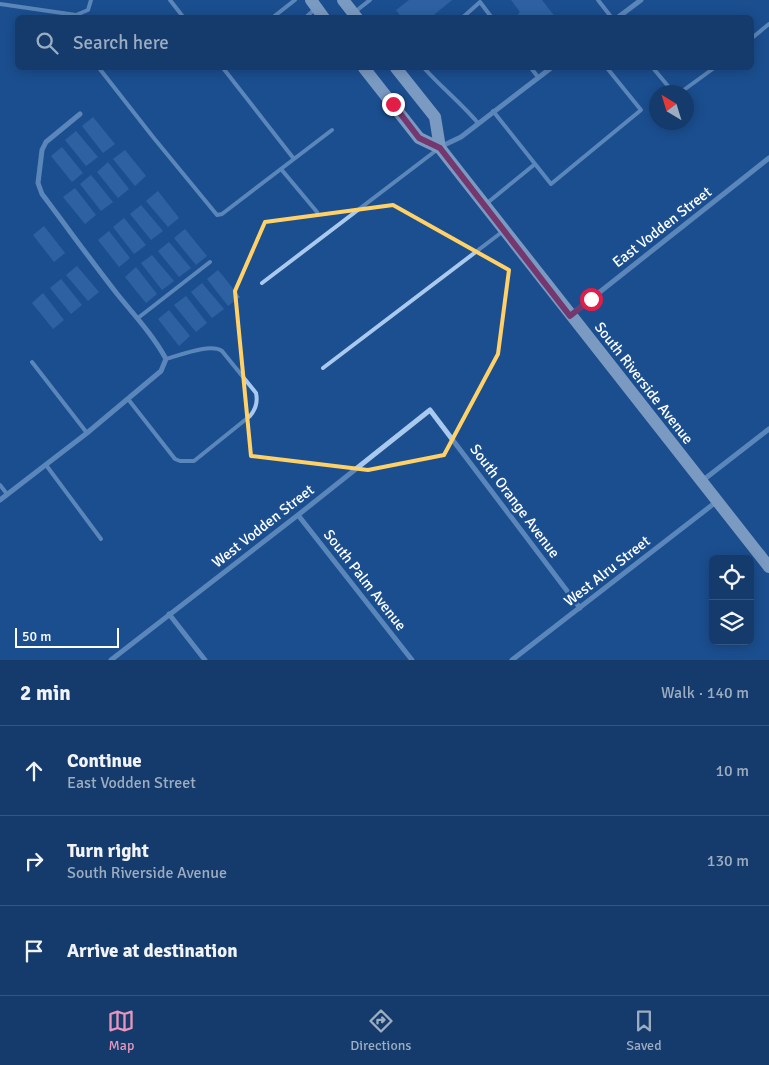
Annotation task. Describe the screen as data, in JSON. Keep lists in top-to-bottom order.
{
  "streets": {
    "main road": ["South Riverside Avenue"],
    "street": [
      "East Vodden Street",
      "South Orange Avenue",
      "West Vodden Street",
      "West Alru Street",
      "South Palm Avenue"
    ]
  },
  "crossings": [
    ["East Vodden Street", "South Riverside Avenue"],
    ["South Riverside Avenue", "West Alru Street"],
    ["South Orange Avenue", "West Vodden Street"],
    ["South Orange Avenue", "West Alru Street"],
    ["West Vodden Street", "South Palm Avenue"]
  ],
  "scale_bar": "50 m",
  "north": "top left",
  "page": {
    "search": "Search here",
    "scale": "50 m",
    "heading": ["2 min", "Walk · 140 m"],
    "list": [
      ["Continue", "East Vodden Street", "10 m"],
      ["Turn right", "South Riverside Avenue", "130 m"],
      "Arrive at destination"
    ],
    "nav": ["Map", "Directions", "Saved"]
  }
}
